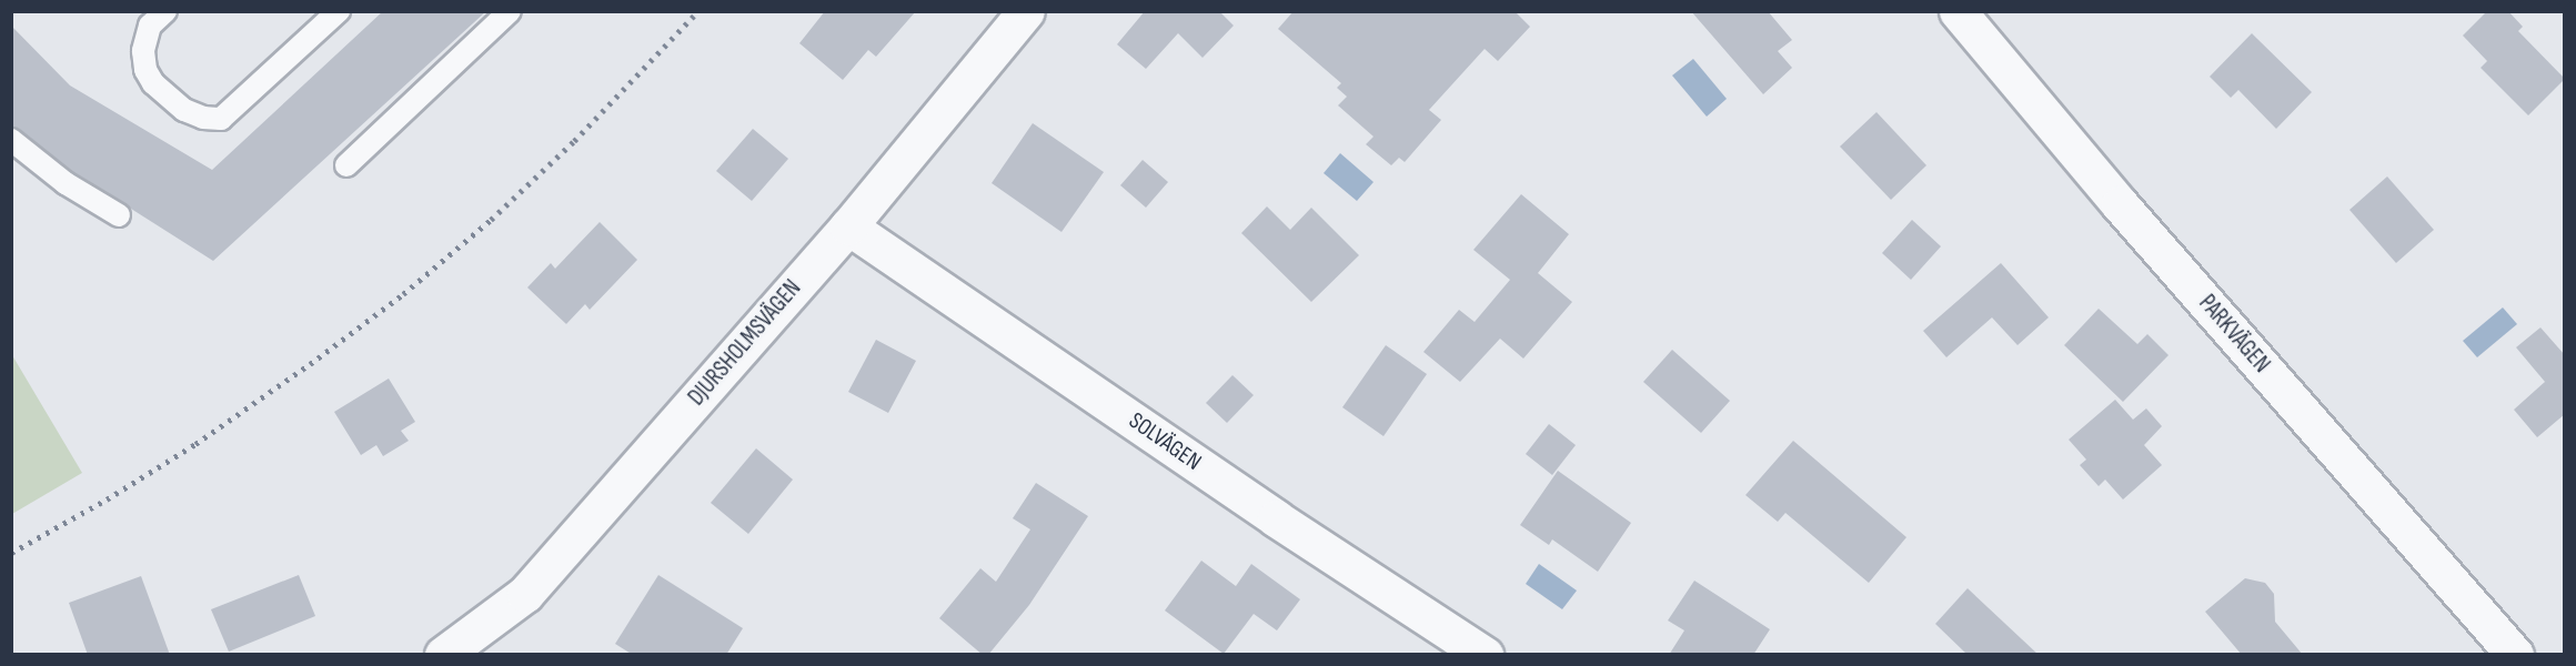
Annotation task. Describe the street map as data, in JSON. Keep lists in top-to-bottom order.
{
  "streets": {
    "street": ["PARKVÄGEN", "DJURSHOLMSVÄGEN", "SOLVÄGEN"]
  },
  "crossings": [
    ["DJURSHOLMSVÄGEN", "SOLVÄGEN"]
  ]
}
